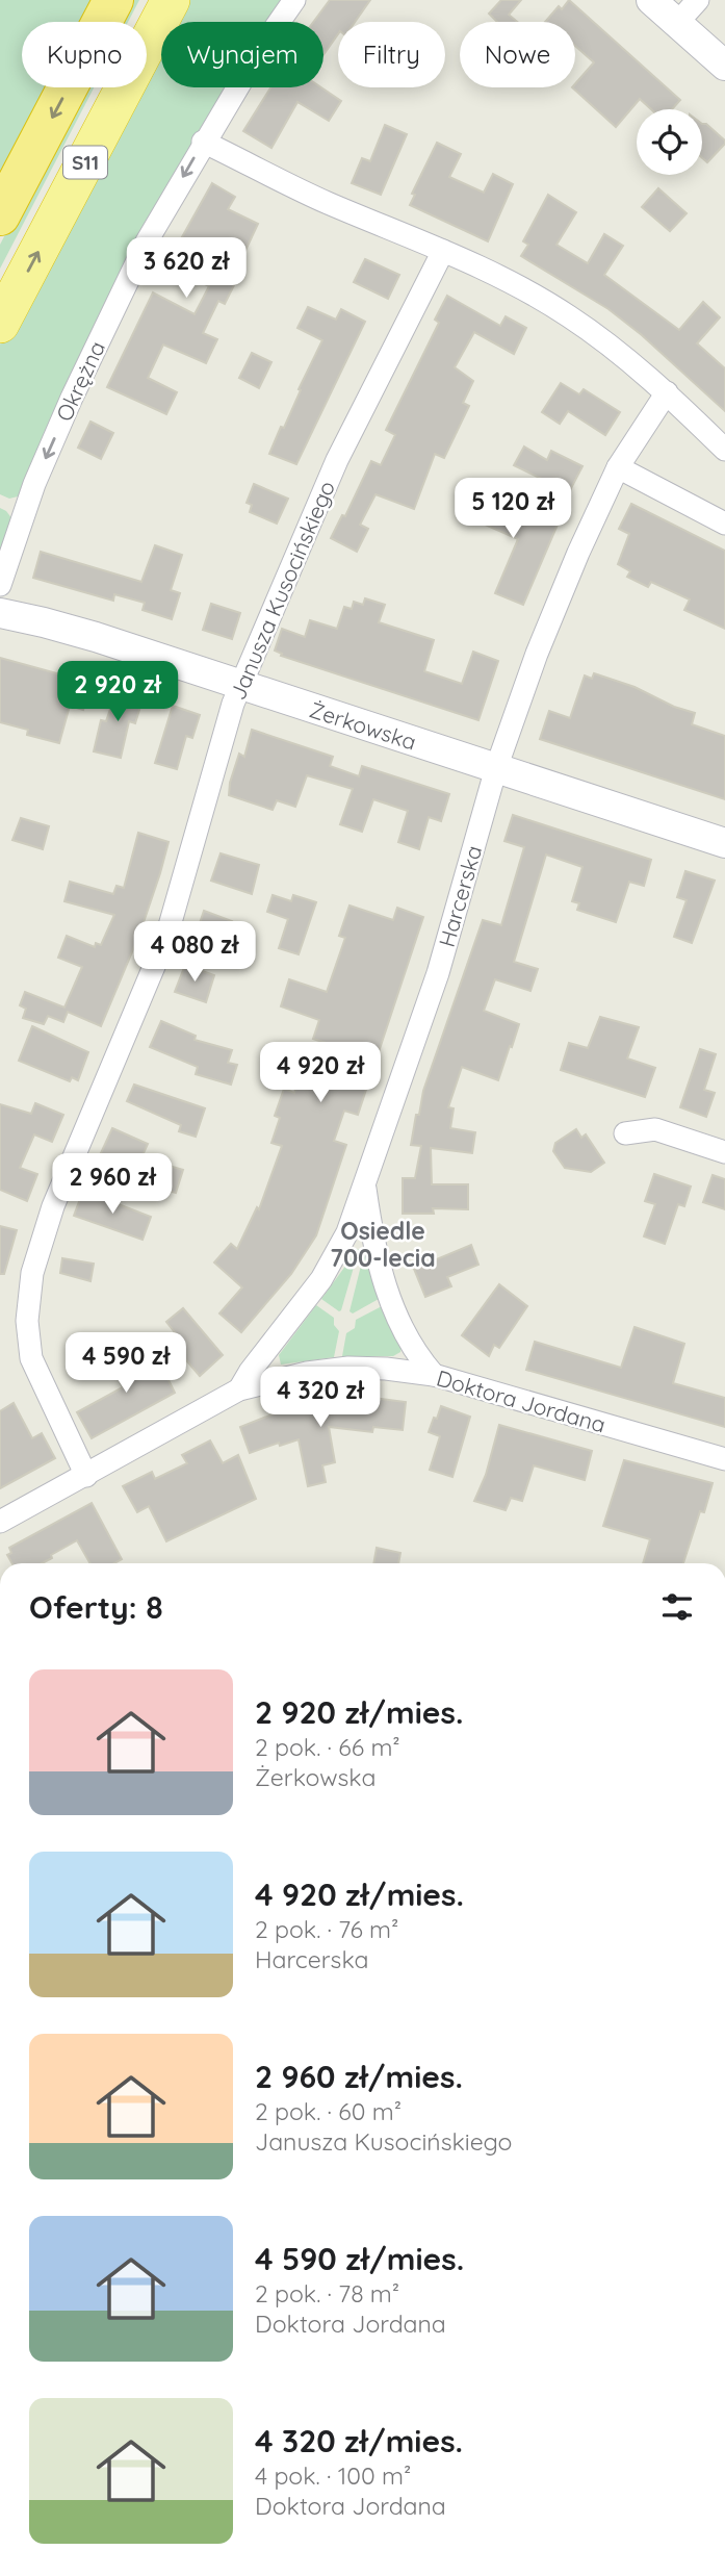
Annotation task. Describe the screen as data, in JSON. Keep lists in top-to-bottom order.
{
  "streets": {
    "highway": ["S11"],
    "street": [
      "Okrężna",
      "Janusza Kusocińskiego",
      "Żerkowska",
      "Harcerska",
      "Doktora Jordana"
    ]
  },
  "crossings": [
    ["Janusza Kusocińskiego", "Żerkowska"],
    ["Janusza Kusocińskiego", "Doktora Jordana"],
    ["Żerkowska", "Harcerska"],
    ["Harcerska", "Doktora Jordana"]
  ],
  "one_way": ["Okrężna"],
  "districts": ["Osiedle 700-lecia"],
  "page": {
    "chip": [
      "Kupno",
      "Wynajem",
      "Filtry",
      "Nowe"
    ],
    "price": [
      "3 620 zł",
      "5 120 zł",
      "2 920 zł",
      "4 080 zł",
      "4 920 zł",
      "2 960 zł",
      "4 590 zł",
      "4 320 zł"
    ],
    "heading": "Oferty: 8",
    "list": [
      {
        "name": "2 920 zł/mies.",
        "note": "2 pok. · 66 m² · Żerkowska"
      },
      {
        "name": "4 920 zł/mies.",
        "note": "2 pok. · 76 m² · Harcerska"
      },
      {
        "name": "2 960 zł/mies.",
        "note": "2 pok. · 60 m² · Janusza Kusocińskiego"
      },
      {
        "name": "4 590 zł/mies.",
        "note": "2 pok. · 78 m² · Doktora Jordana"
      },
      {
        "name": "4 320 zł/mies.",
        "note": "4 pok. · 100 m² · Doktora Jordana"
      }
    ]
  }
}
